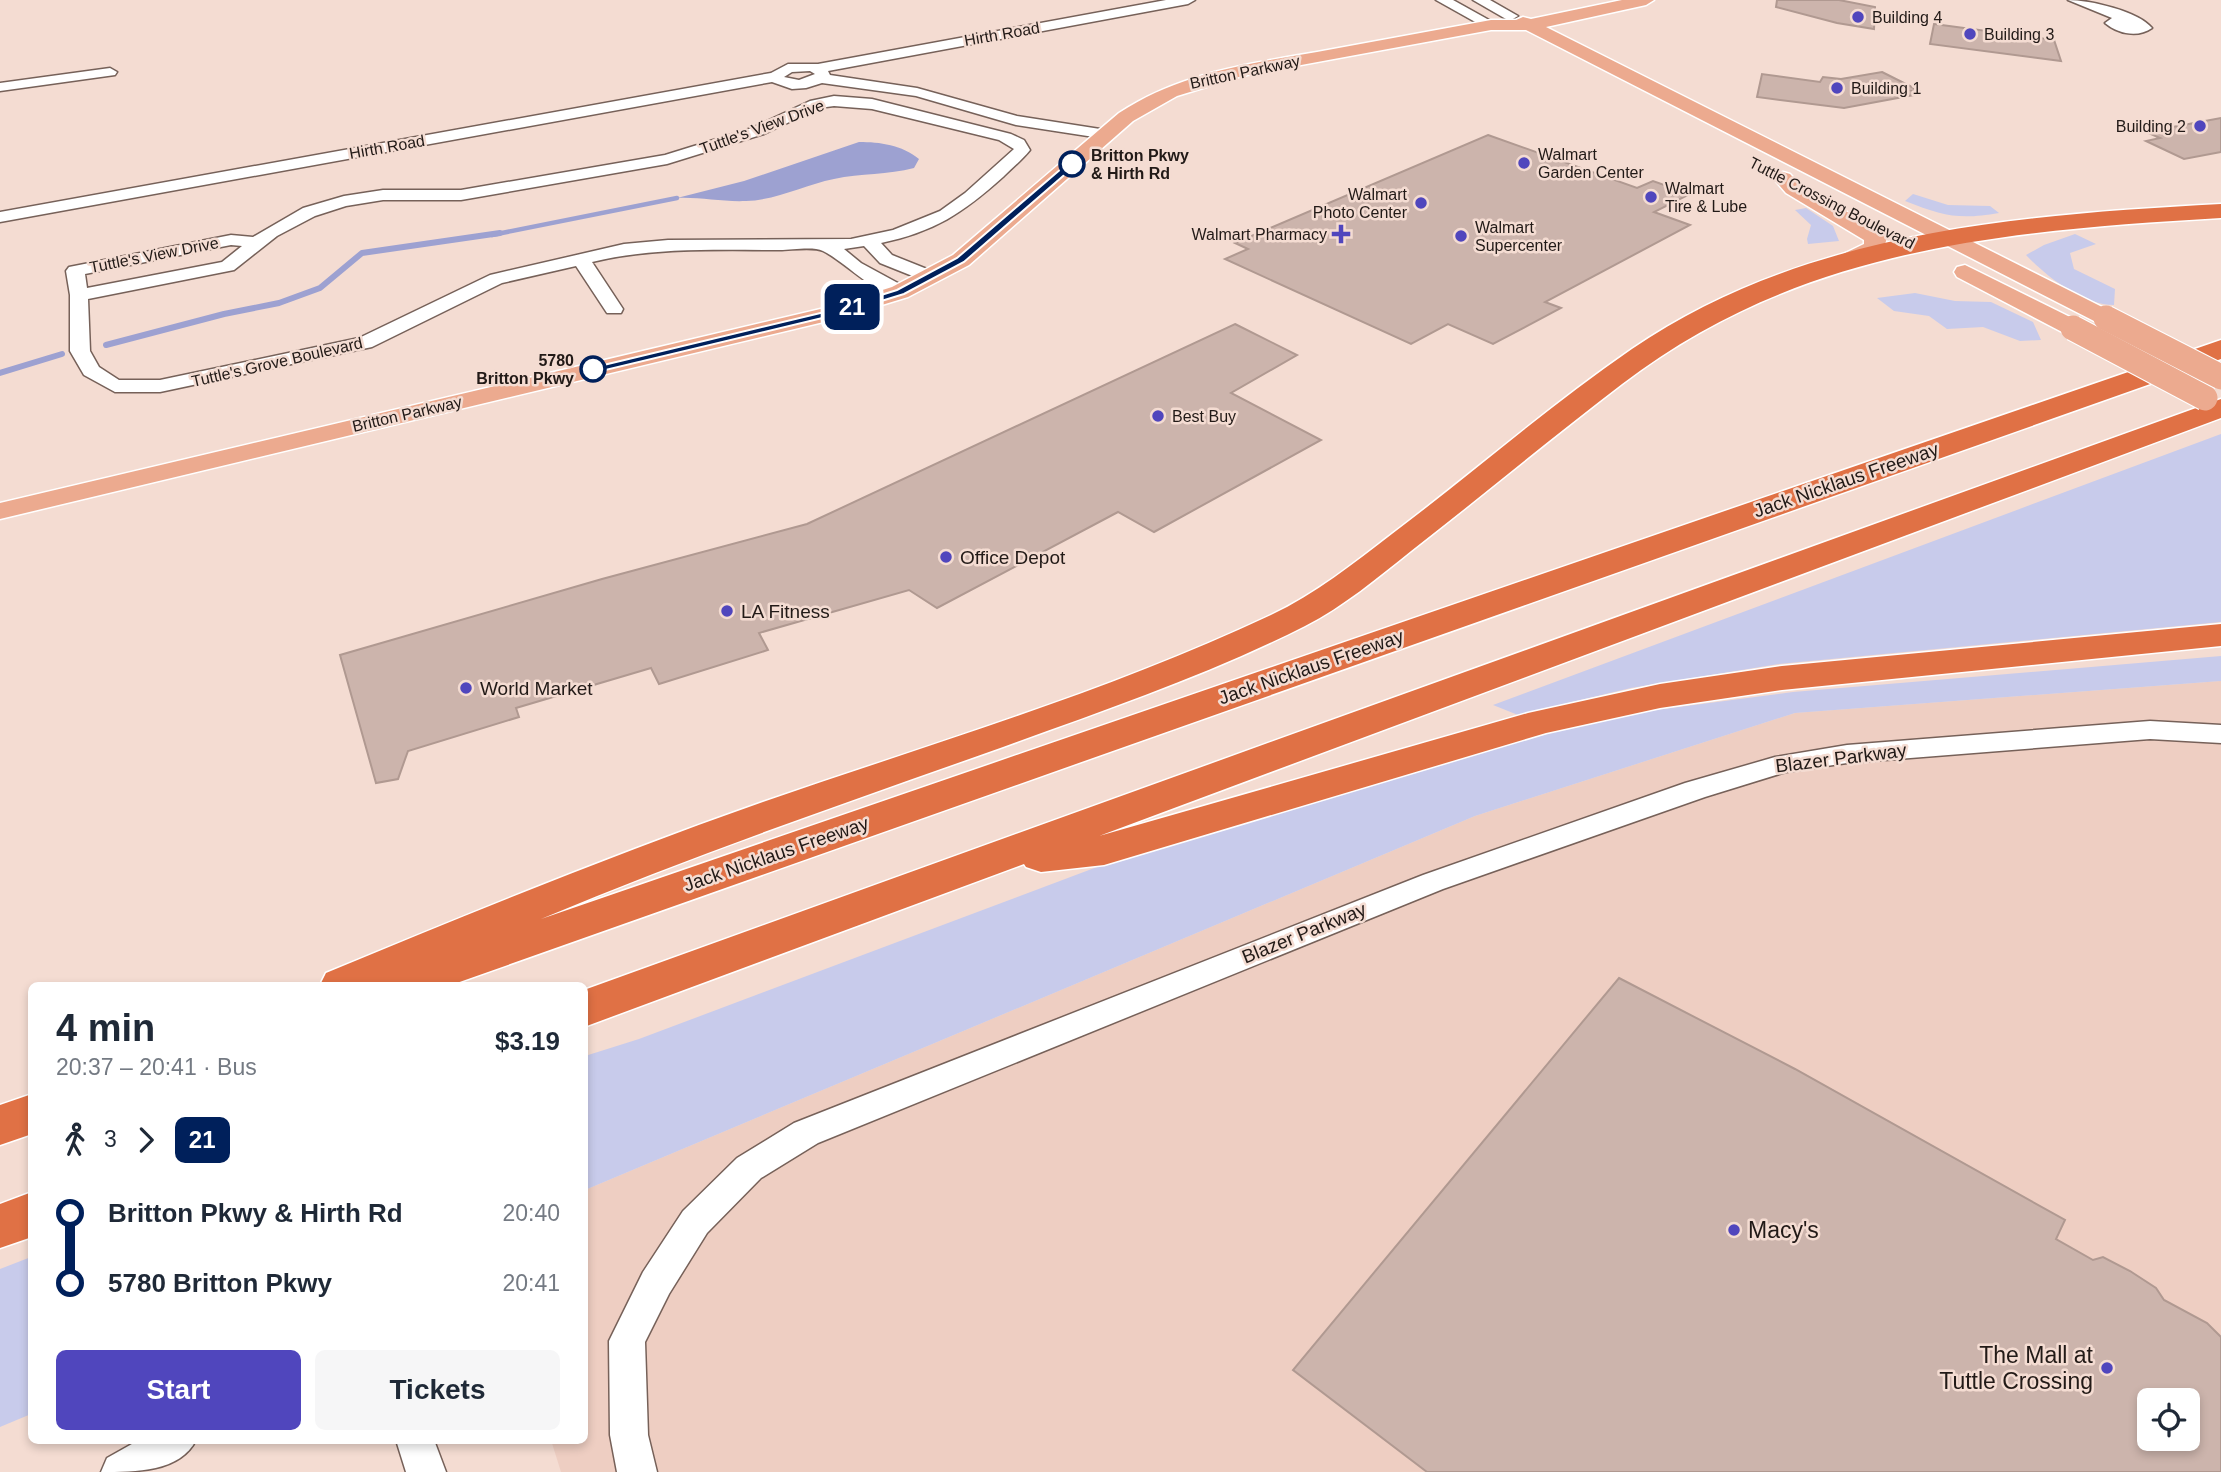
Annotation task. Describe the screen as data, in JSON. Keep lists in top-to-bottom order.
{
  "streets": {
    "highway": ["Jack Nicklaus Freeway"],
    "main road": ["Britton Parkway", "Tuttle Crossing Boulevard"],
    "street": [
      "Hirth Road",
      "Tuttle's View Drive",
      "Tuttle's Grove Boulevard",
      "Blazer Parkway"
    ]
  },
  "crossings": [
    ["Britton Parkway", "Tuttle Crossing Boulevard"],
    ["Tuttle's View Drive", "Tuttle's Grove Boulevard"]
  ],
  "places": {
    "other": [
      "Building 4",
      "Building 3",
      "Building 1",
      "Building 2",
      "Walmart Garden Center",
      "Britton Pkwy & Hirth Rd",
      "Walmart Tire & Lube",
      "Walmart Photo Center",
      "Walmart Supercenter",
      "5780 Britton Pkwy",
      "Best Buy",
      "Office Depot",
      "LA Fitness",
      "World Market",
      "Macy's",
      "The Mall at Tuttle Crossing"
    ],
    "health": ["Walmart Pharmacy"]
  },
  "lines": ["bus line 21"],
  "page": {
    "on_map": "21",
    "heading": ["4 min", "20:37 – 20:41 · Bus", "$3.19"],
    "legs": ["3", "21"],
    "list": [
      {
        "name": "Britton Pkwy & Hirth Rd",
        "value": "20:40"
      },
      {
        "name": "5780 Britton Pkwy",
        "value": "20:41"
      }
    ],
    "buttons": ["Start", "Tickets"]
  }
}
